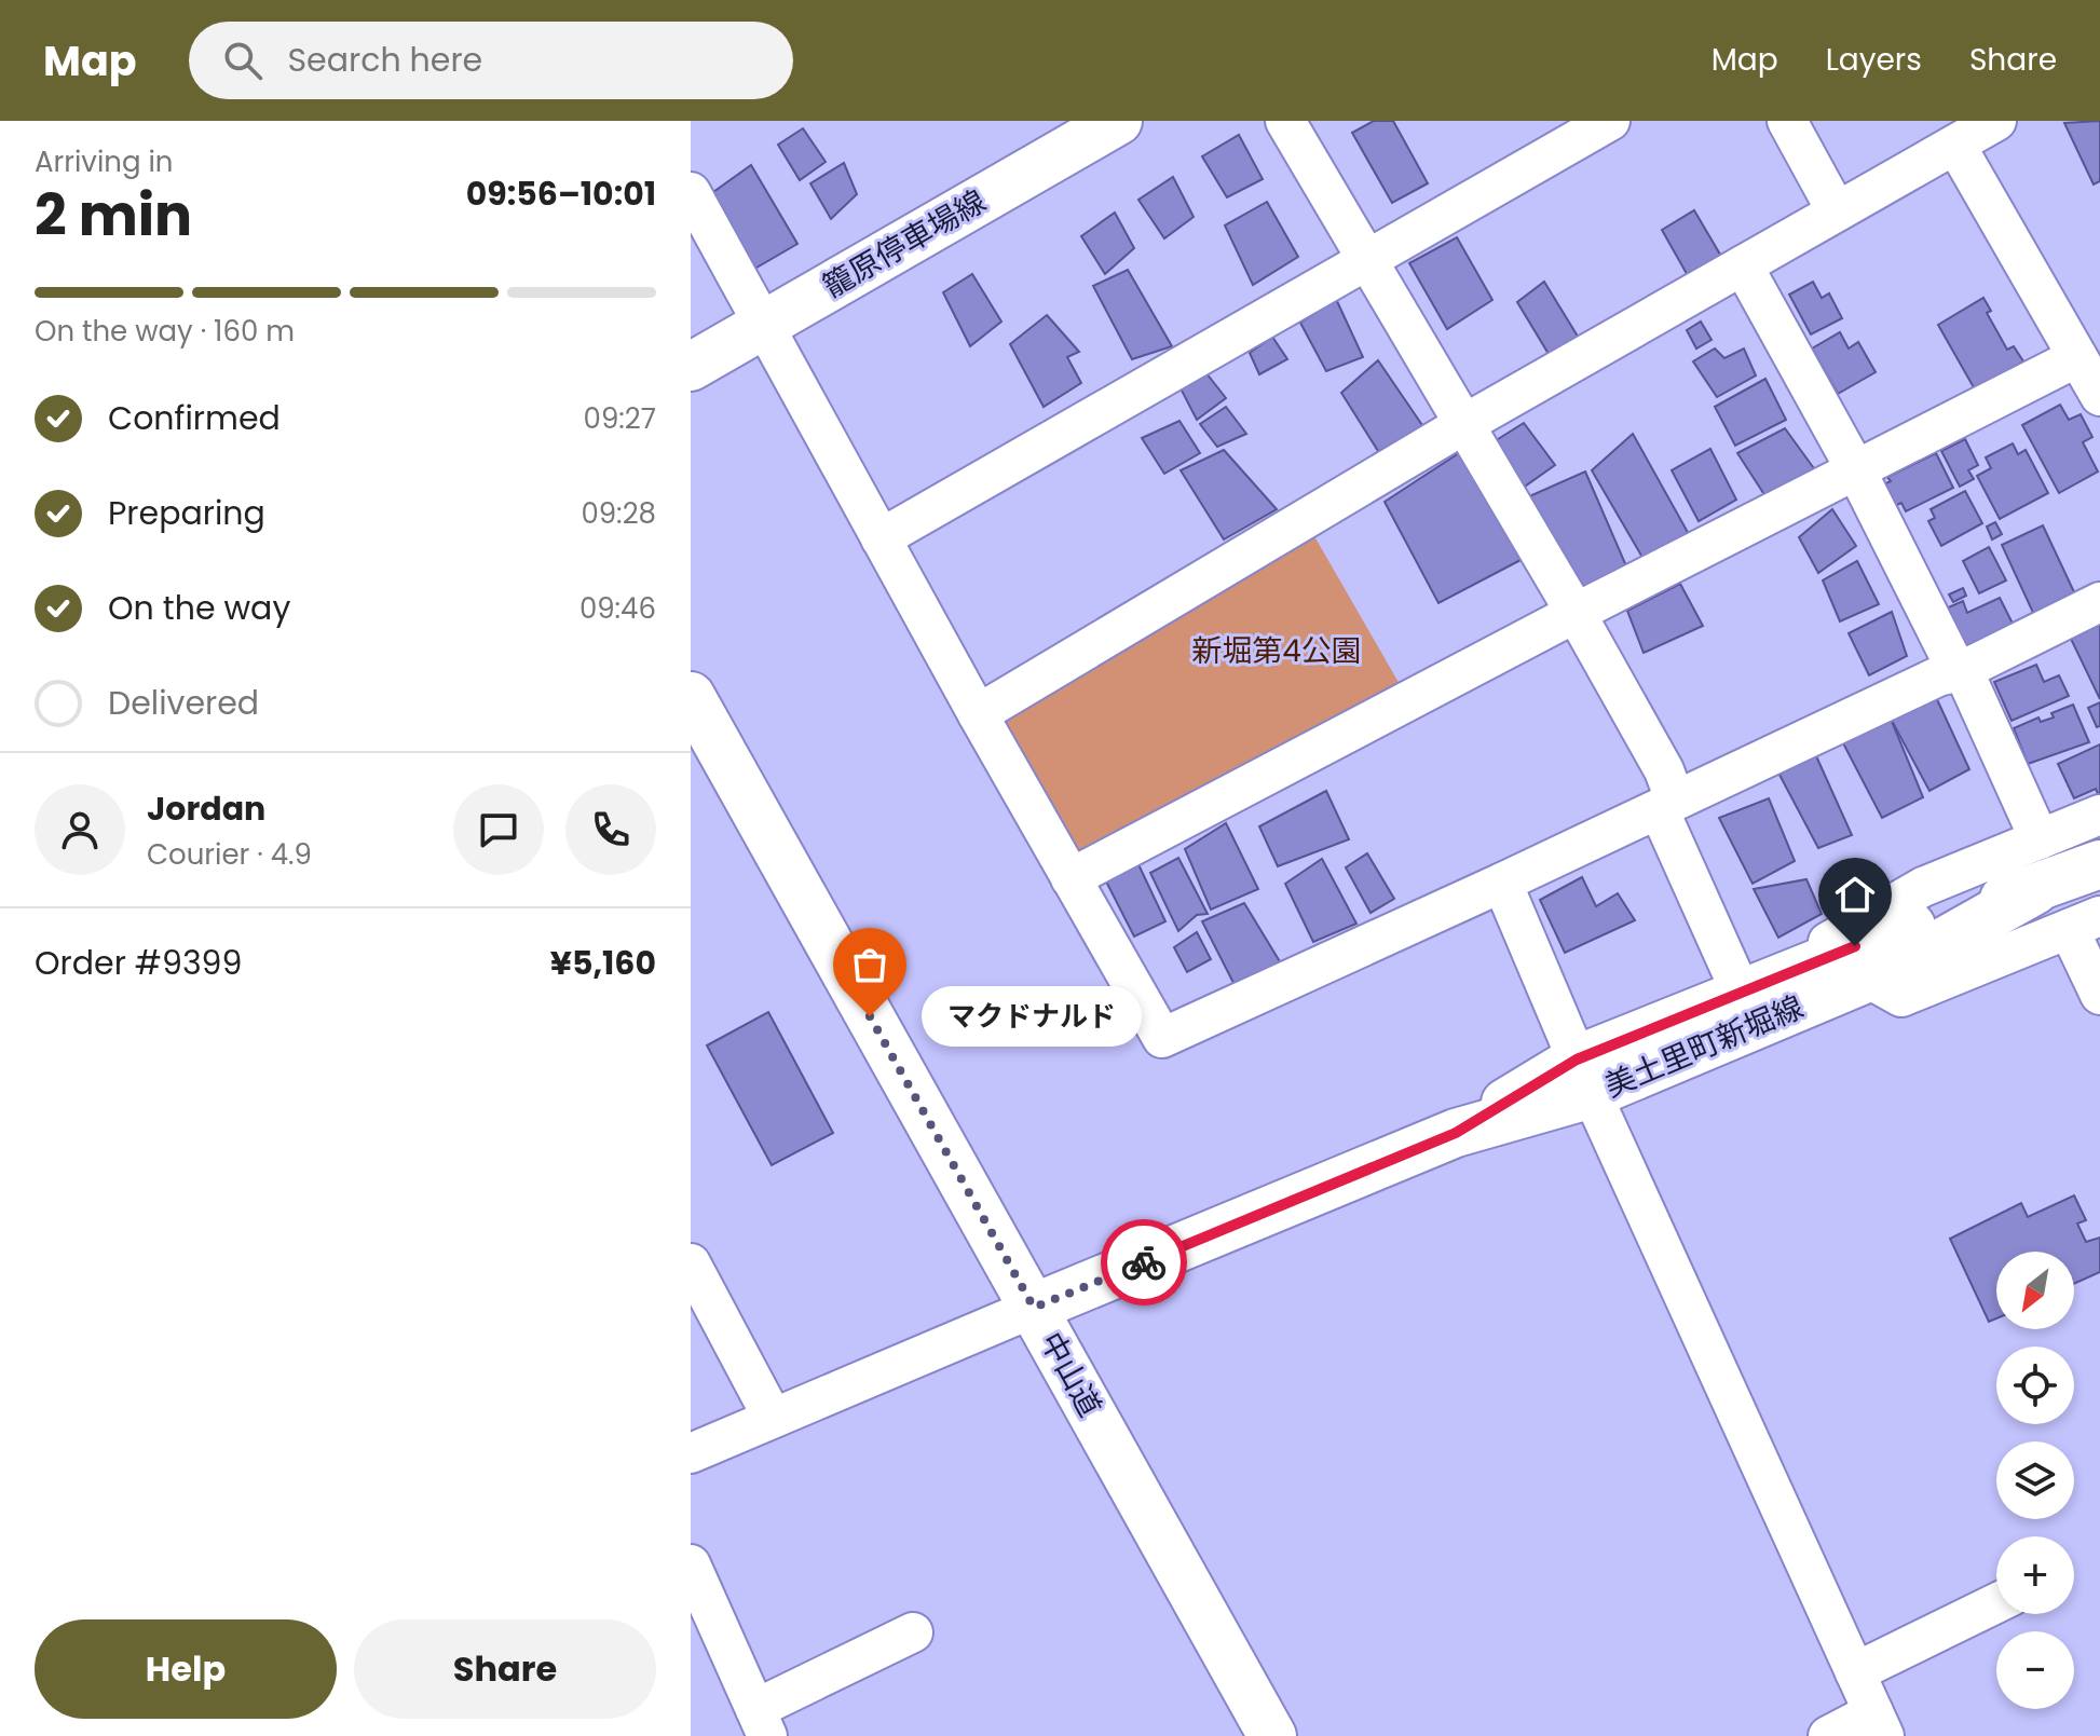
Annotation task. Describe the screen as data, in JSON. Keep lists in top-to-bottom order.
{
  "streets": {
    "main road": ["籠原停車場線", "美土里町新堀線", "中山道"]
  },
  "crossings": [
    ["美土里町新堀線", "中山道"]
  ],
  "parks": ["新堀第4公園"],
  "places": ["マクドナルド"],
  "north": "bottom left",
  "page": {
    "header": "Map",
    "search": "Search here",
    "nav": ["Map", "Layers", "Share"],
    "heading": ["2 min", "Arriving in", "09:56–10:01"],
    "panel": [
      "Jordan",
      "Courier · 4.9",
      "Order #9399",
      "¥5,160"
    ],
    "bar": "On the way · 160 m",
    "list": [
      ["Confirmed", "09:27"],
      ["Preparing", "09:28"],
      ["On the way", "09:46"],
      "Delivered"
    ],
    "bubble": "マクドナルド",
    "map_buttons": ["+", "−"],
    "buttons": ["Help", "Share"]
  }
}
